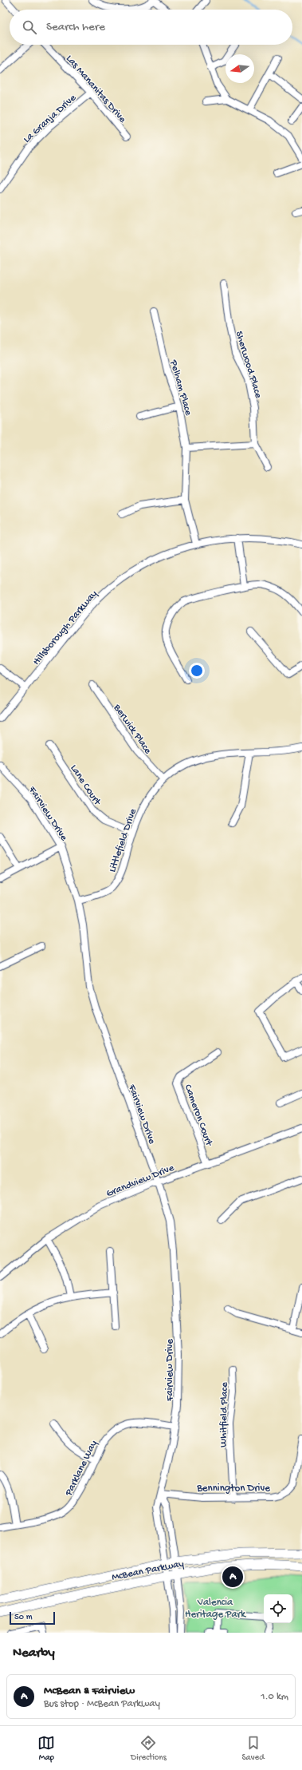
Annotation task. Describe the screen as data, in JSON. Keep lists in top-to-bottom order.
{
  "streets": {
    "main road": ["McBean Parkway"],
    "street": [
      "Las Mananitas Drive",
      "La Granja Drive",
      "Sherwood Place",
      "Pelham Place",
      "Hillsborough Parkway",
      "Berwick Place",
      "Lane Court",
      "Fairview Drive",
      "Littlefield Drive",
      "Cameron Court",
      "Grandview Drive",
      "Whitfield Place",
      "Parklane Way",
      "Bennington Drive"
    ]
  },
  "crossings": [
    ["Las Mananitas Drive", "La Granja Drive"],
    ["Pelham Place", "Hillsborough Parkway"],
    ["Berwick Place", "Littlefield Drive"],
    ["Lane Court", "Littlefield Drive"],
    ["Fairview Drive", "Littlefield Drive"],
    ["Fairview Drive", "Grandview Drive"],
    ["Fairview Drive", "Parklane Way"],
    ["Fairview Drive", "Bennington Drive"],
    ["Fairview Drive", "McBean Parkway"],
    ["Cameron Court", "Grandview Drive"],
    ["Whitfield Place", "Bennington Drive"]
  ],
  "parks": ["Valencia Heritage Park"],
  "scale_bar": "50 m",
  "north": "left",
  "page": {
    "search": "Search here",
    "pins": "A",
    "scale": "50 m",
    "heading": "Nearby",
    "list": [
      {
        "mark": "A",
        "name": "McBean & Fairview",
        "note": "Bus stop · McBean Parkway",
        "value": "1.0 km"
      }
    ],
    "nav": ["Map", "Directions", "Saved"]
  }
}
